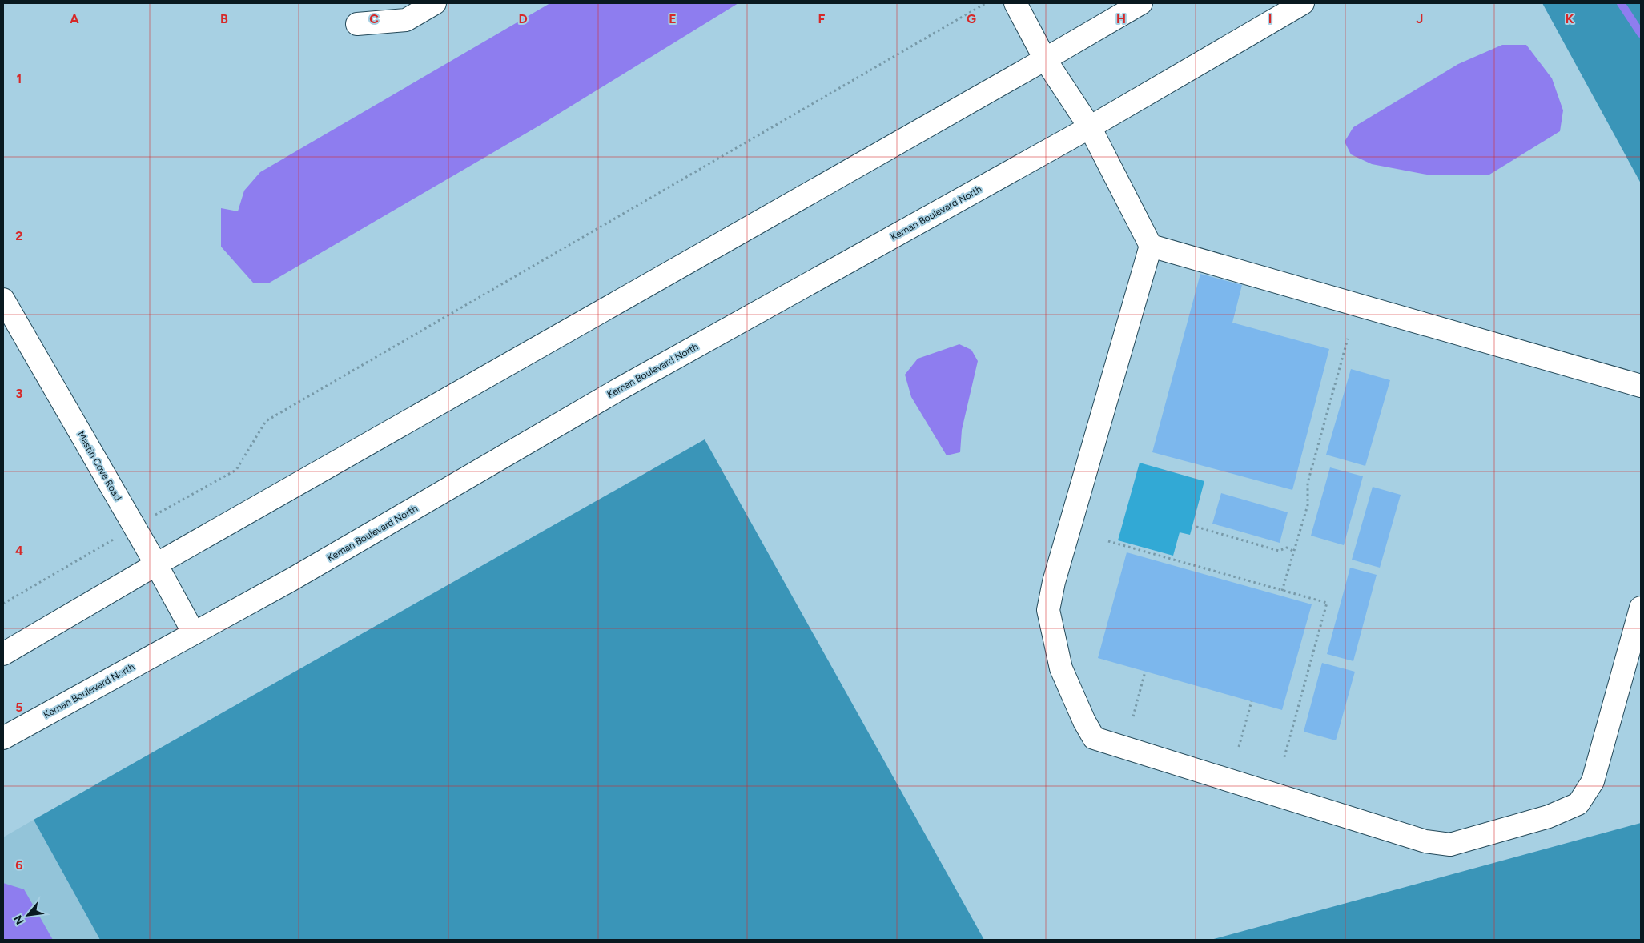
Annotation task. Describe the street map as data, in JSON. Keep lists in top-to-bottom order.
{
  "streets": {
    "main road": ["Kernan Boulevard North", "Mastin Cove Road"]
  },
  "crossings": [
    ["Kernan Boulevard North", "Mastin Cove Road"]
  ],
  "north": "bottom left",
  "grid": {
    "columns": [
      "A",
      "B",
      "C",
      "D",
      "E",
      "F",
      "G",
      "H",
      "I",
      "J",
      "K"
    ],
    "rows": [
      "1",
      "2",
      "3",
      "4",
      "5",
      "6"
    ]
  }
}
